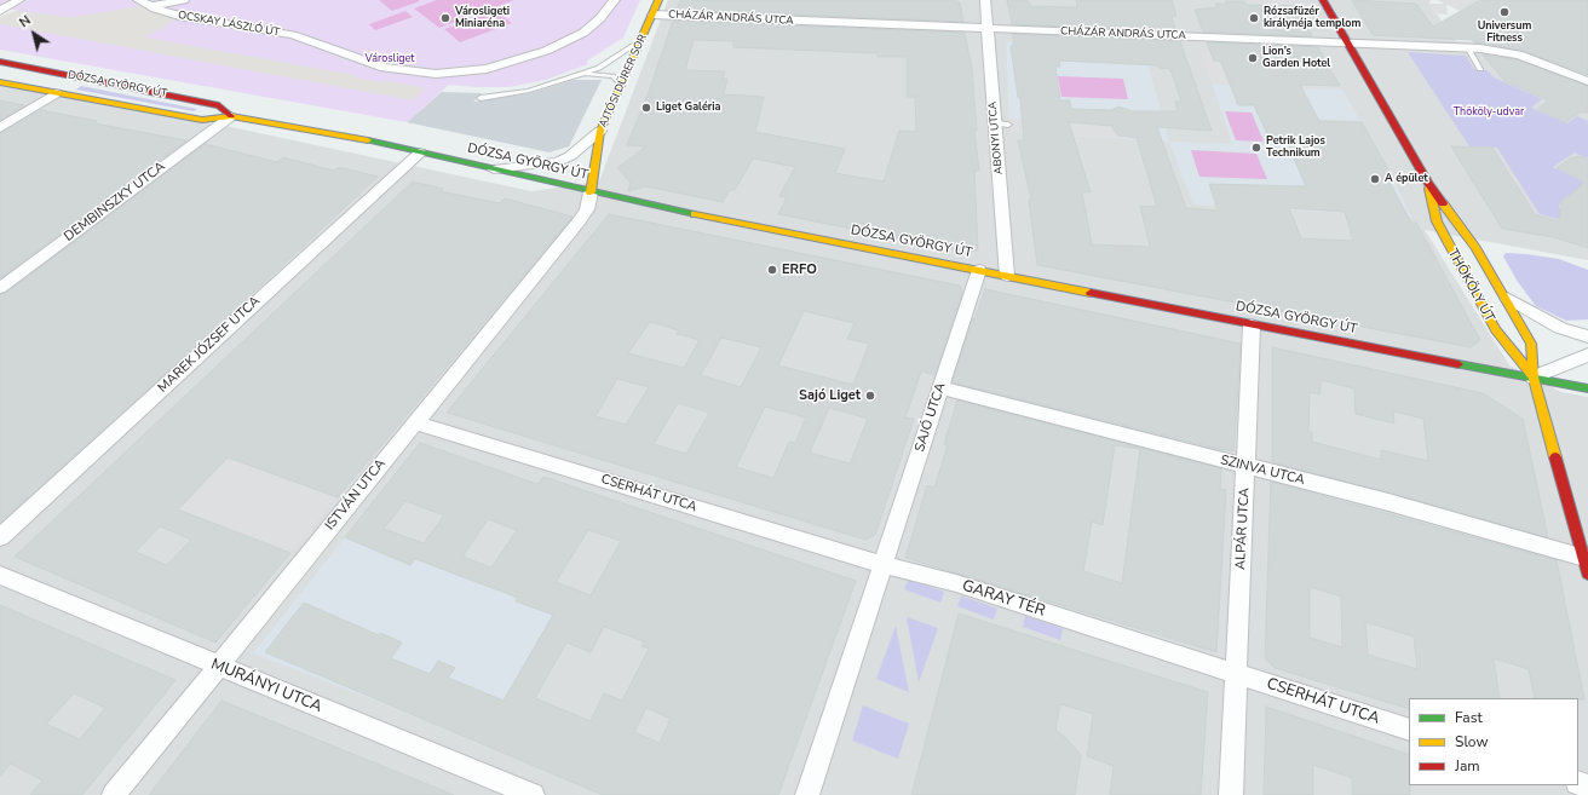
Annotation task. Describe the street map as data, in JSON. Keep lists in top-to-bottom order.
{
  "streets": {
    "main road": ["AJTÓSI DÜRER SOR", "DÓZSA GYÖRGY ÚT", "THÖKÖLY ÚT"],
    "street": [
      "CHÁZÁR ANDRÁS UTCA",
      "OCSKAY LÁSZLÓ ÚT",
      "ABONYI UTCA",
      "DEMBINSZKY UTCA",
      "MAREK JÓZSEF UTCA",
      "SAJÓ UTCA",
      "SZINVA UTCA",
      "CSERHÁT UTCA",
      "ISTVÁN UTCA",
      "ALPÁR UTCA",
      "GARAY TÉR",
      "MURÁNYI UTCA"
    ]
  },
  "crossings": [
    ["CHÁZÁR ANDRÁS UTCA", "AJTÓSI DÜRER SOR"],
    ["CHÁZÁR ANDRÁS UTCA", "ABONYI UTCA"],
    ["CHÁZÁR ANDRÁS UTCA", "THÖKÖLY ÚT"],
    ["AJTÓSI DÜRER SOR", "DÓZSA GYÖRGY ÚT"],
    ["AJTÓSI DÜRER SOR", "ISTVÁN UTCA"],
    ["DÓZSA GYÖRGY ÚT", "ABONYI UTCA"],
    ["DÓZSA GYÖRGY ÚT", "DEMBINSZKY UTCA"],
    ["DÓZSA GYÖRGY ÚT", "THÖKÖLY ÚT"],
    ["DÓZSA GYÖRGY ÚT", "MAREK JÓZSEF UTCA"],
    ["DÓZSA GYÖRGY ÚT", "SAJÓ UTCA"],
    ["DÓZSA GYÖRGY ÚT", "ISTVÁN UTCA"],
    ["DÓZSA GYÖRGY ÚT", "ALPÁR UTCA"],
    ["THÖKÖLY ÚT", "SZINVA UTCA"],
    ["SAJÓ UTCA", "SZINVA UTCA"],
    ["SAJÓ UTCA", "CSERHÁT UTCA"],
    ["SAJÓ UTCA", "GARAY TÉR"],
    ["SZINVA UTCA", "ALPÁR UTCA"],
    ["CSERHÁT UTCA", "ISTVÁN UTCA"],
    ["CSERHÁT UTCA", "ALPÁR UTCA"],
    ["CSERHÁT UTCA", "GARAY TÉR"],
    ["ISTVÁN UTCA", "MURÁNYI UTCA"],
    ["ALPÁR UTCA", "GARAY TÉR"]
  ],
  "parks": ["Városliget", "Thököly-udvar"],
  "places": [
    "Universum Fitness",
    "Városligeti Miniaréna",
    "Rózsafüzér királynéja templom",
    "Lion’s Garden Hotel",
    "Liget Galéria",
    "Petrik Lajos Technikum",
    "A épület",
    "ERFO",
    "Sajó Liget"
  ],
  "legend": ["Fast", "Slow", "Jam"],
  "north": "top left"
}
